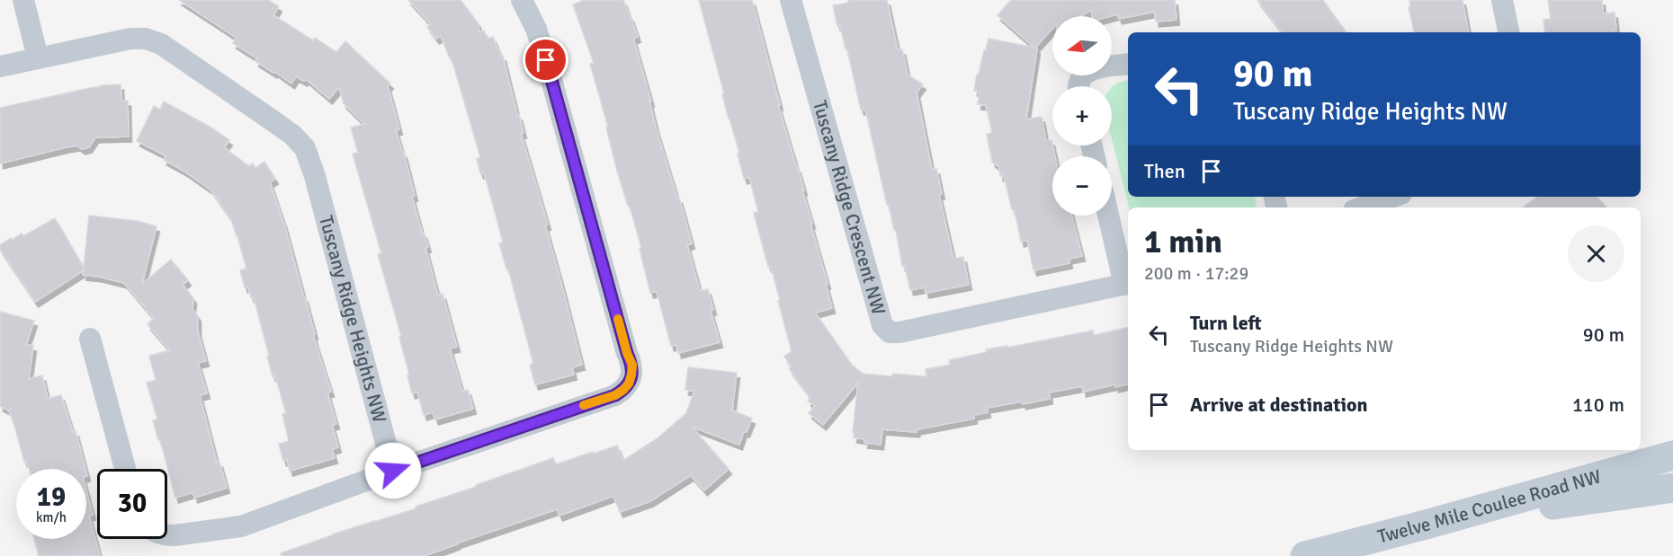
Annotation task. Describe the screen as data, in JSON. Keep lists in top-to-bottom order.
{
  "streets": {
    "street": ["Tuscany Ridge Crescent NW", "Tuscany Ridge Heights NW", "Twelve Mile Coulee Road NW"]
  },
  "north": "left",
  "page": {
    "map_buttons": ["+", "−"],
    "turn": ["90 m", "Tuscany Ridge Heights NW"],
    "then": "Then",
    "heading": ["1 min", "200 m · 17:29"],
    "list": [
      {
        "name": "Turn left",
        "note": "Tuscany Ridge Heights NW",
        "value": "90 m"
      },
      {
        "name": "Arrive at destination",
        "value": "110 m"
      }
    ],
    "speed": "19 km/h",
    "limit": "30"
  }
}
